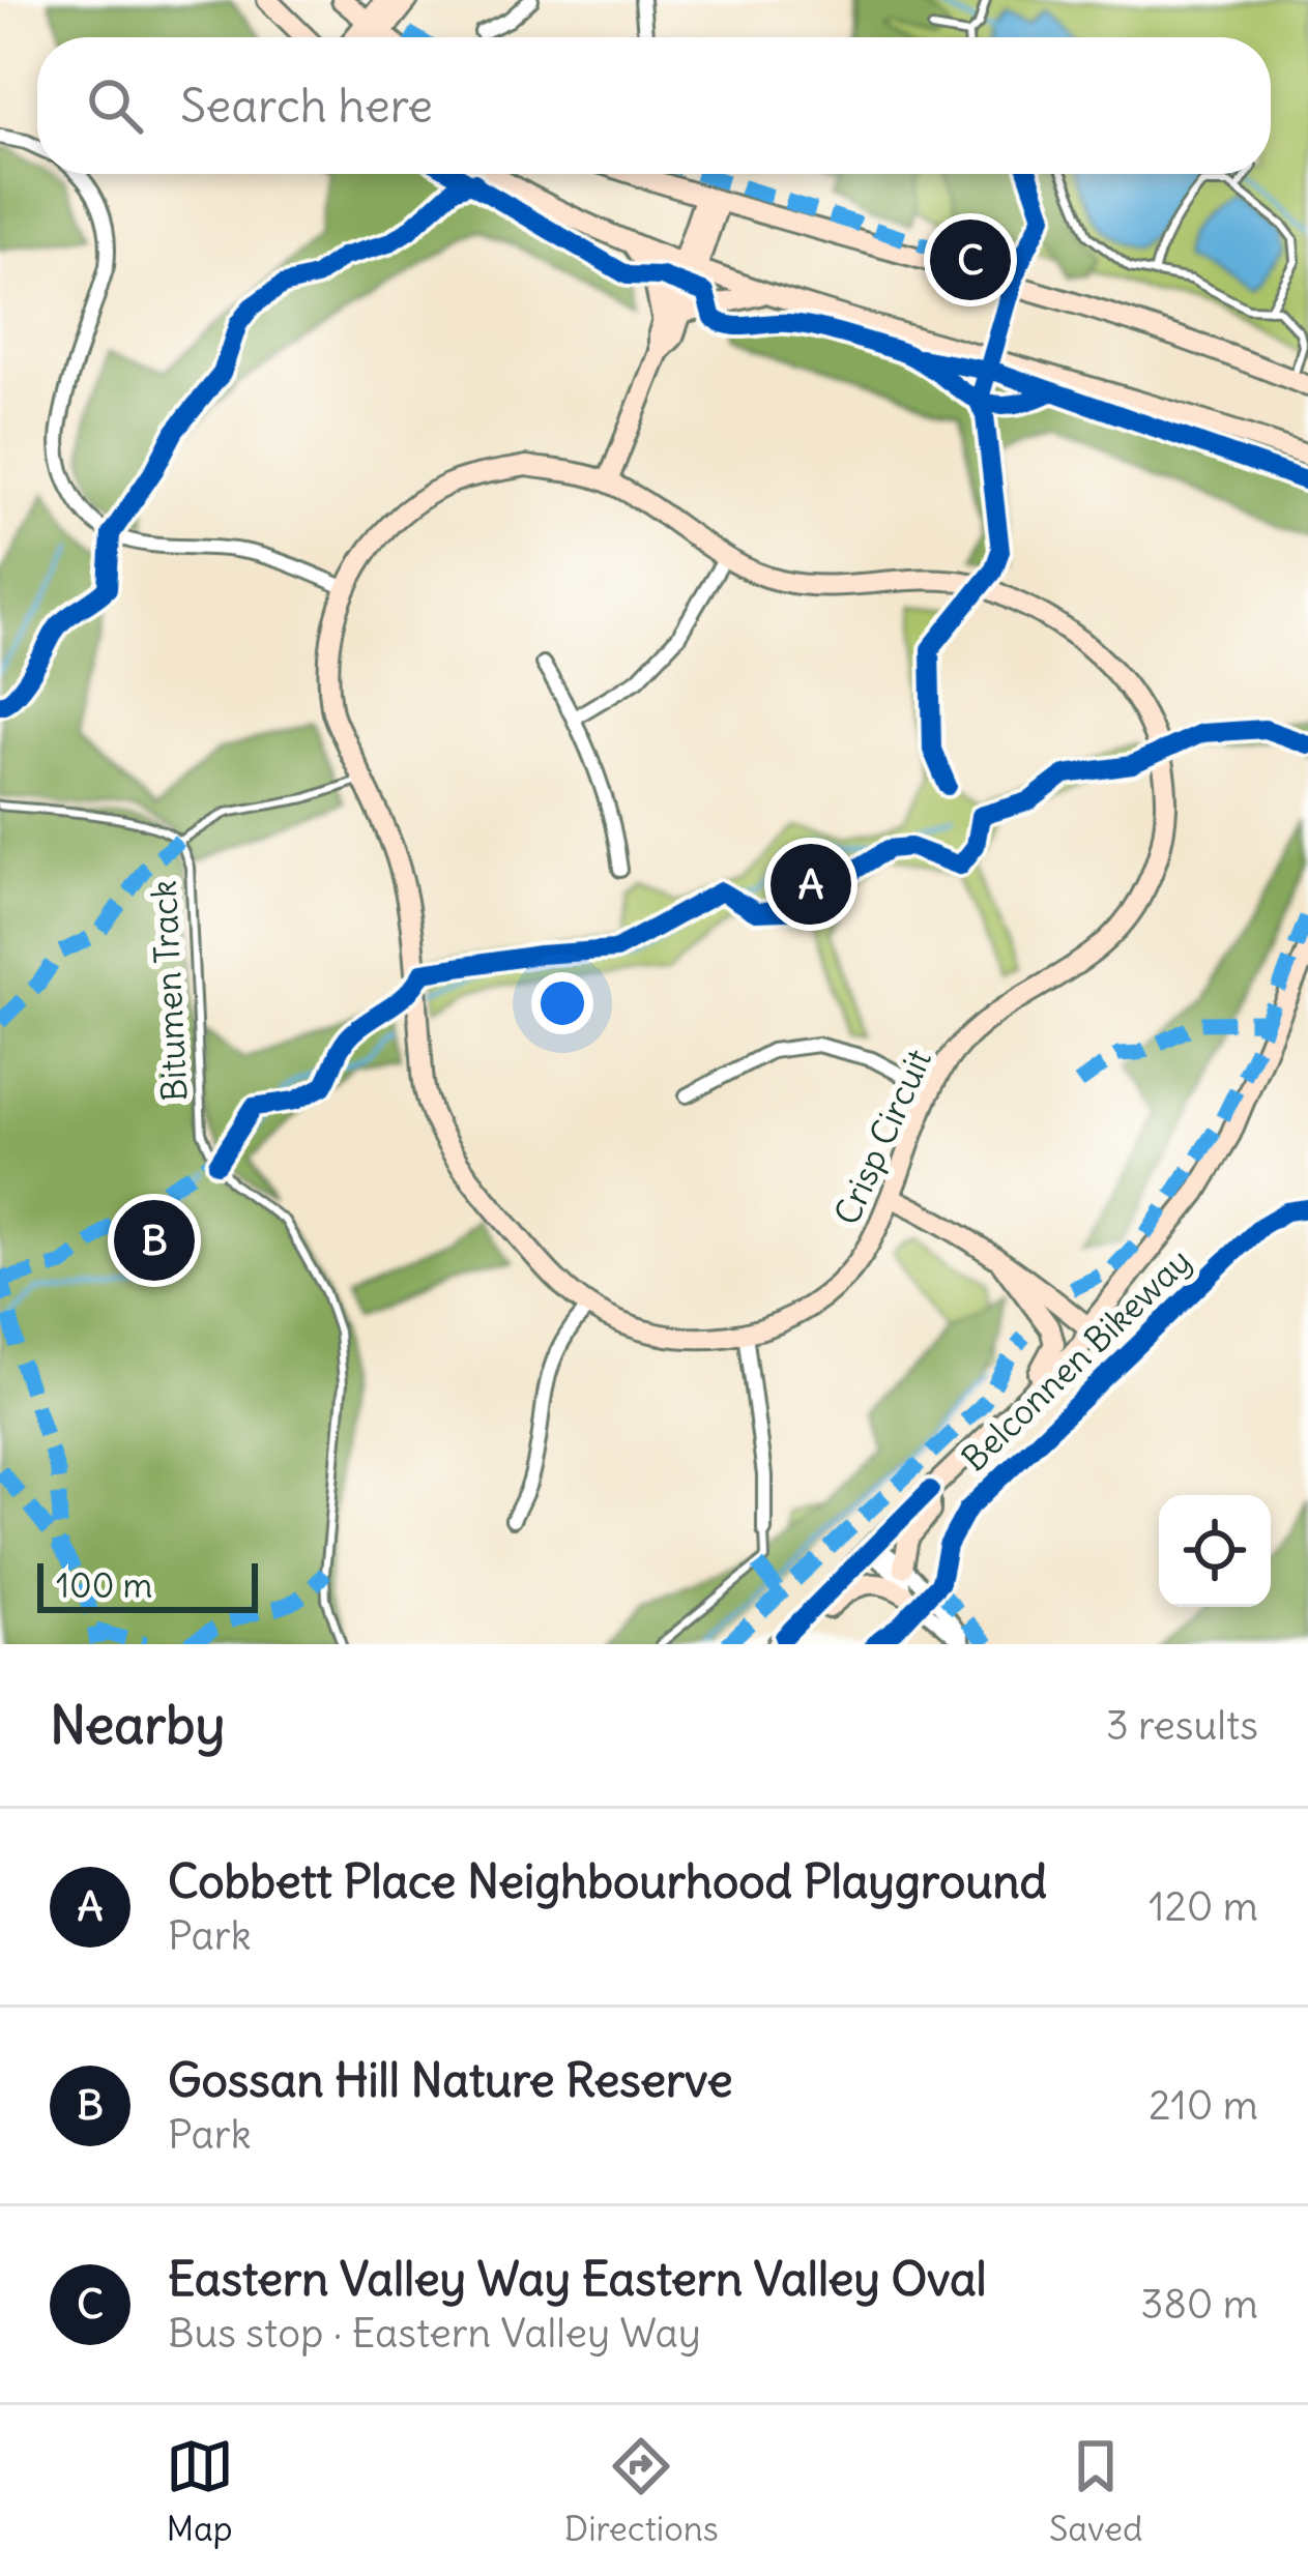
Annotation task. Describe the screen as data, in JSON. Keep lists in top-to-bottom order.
{
  "streets": {
    "street": ["Crisp Circuit"],
    "lane": ["Bitumen Track"],
    "cycle path": ["Belconnen Bikeway"]
  },
  "scale_bar": "100 m",
  "page": {
    "search": "Search here",
    "pins": ["C", "A", "B"],
    "scale": "100 m",
    "heading": ["Nearby", "3 results"],
    "list": [
      {
        "mark": "A",
        "name": "Cobbett Place Neighbourhood Playground",
        "note": "Park",
        "value": "120 m"
      },
      {
        "mark": "B",
        "name": "Gossan Hill Nature Reserve",
        "note": "Park",
        "value": "210 m"
      },
      {
        "mark": "C",
        "name": "Eastern Valley Way Eastern Valley Oval",
        "note": "Bus stop · Eastern Valley Way",
        "value": "380 m"
      }
    ],
    "nav": ["Map", "Directions", "Saved"]
  }
}
